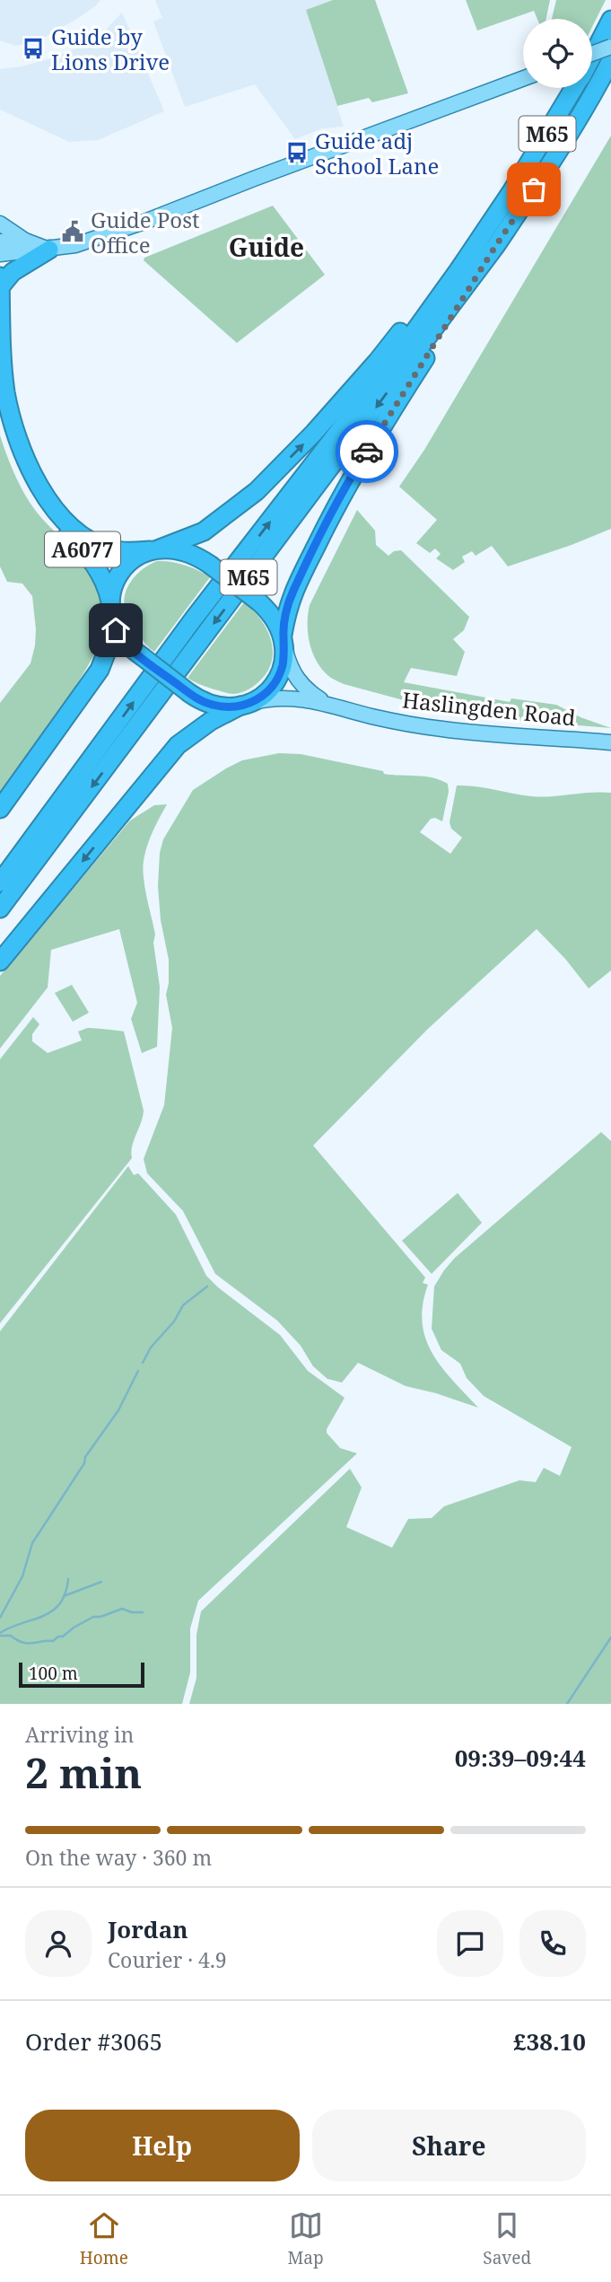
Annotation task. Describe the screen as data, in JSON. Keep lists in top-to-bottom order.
{
  "streets": {
    "highway": ["M65", "A6077"],
    "main road": ["Haslingden Road"]
  },
  "crossings": [
    ["A6077", "Haslingden Road"]
  ],
  "districts": ["Guide"],
  "places": {
    "bus stop": ["Guide by Lions Drive", "Guide adj School Lane"],
    "public building": ["Guide Post Office"]
  },
  "scale_bar": "100 m",
  "page": {
    "scale": "100 m",
    "heading": ["2 min", "Arriving in", "09:39–09:44"],
    "panel": [
      "Jordan",
      "Courier · 4.9",
      "Order #3065",
      "£38.10"
    ],
    "bar": "On the way · 360 m",
    "buttons": ["Help", "Share"],
    "tabs": ["Home", "Map", "Saved"]
  }
}
